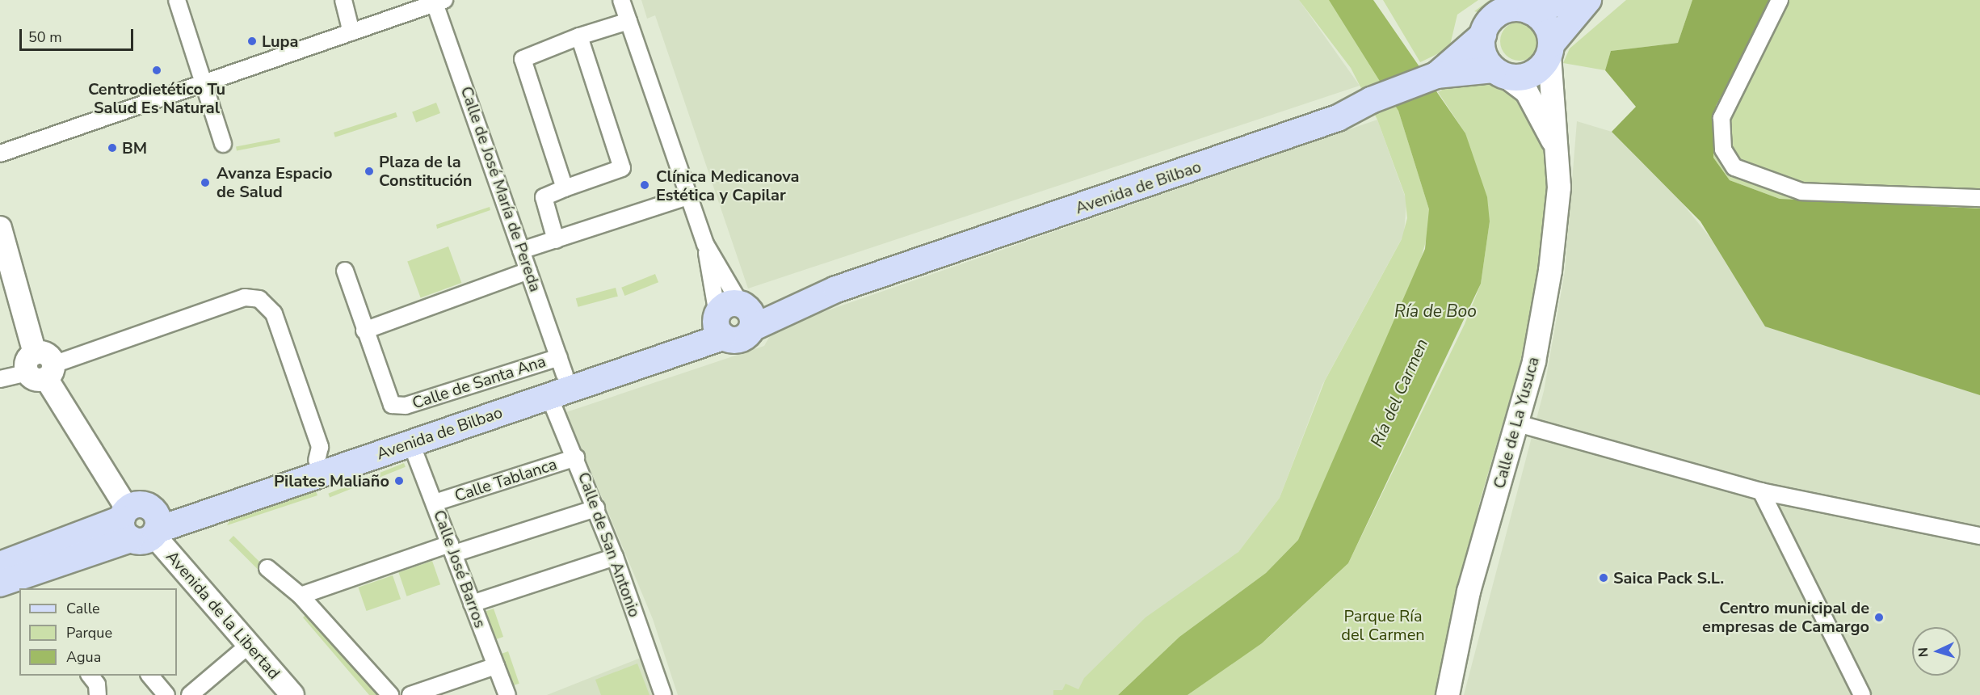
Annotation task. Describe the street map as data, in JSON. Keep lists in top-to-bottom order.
{
  "streets": {
    "main road": ["Avenida de Bilbao", "Calle de La Yusuca", "Avenida de la Libertad"],
    "street": [
      "Calle de José María de Pereda",
      "Calle de Santa Ana",
      "Calle Tablanca",
      "Calle de San Antonio",
      "Calle José Barros"
    ]
  },
  "crossings": [
    ["Avenida de Bilbao", "Calle de José María de Pereda"],
    ["Avenida de Bilbao", "Calle de Santa Ana"],
    ["Avenida de Bilbao", "Calle de La Yusuca"],
    ["Avenida de Bilbao", "Calle de San Antonio"],
    ["Avenida de Bilbao", "Calle José Barros"],
    ["Avenida de Bilbao", "Avenida de la Libertad"],
    ["Calle de José María de Pereda", "Calle de Santa Ana"],
    ["Calle Tablanca", "Calle de San Antonio"],
    ["Calle Tablanca", "Calle José Barros"]
  ],
  "water": ["Ría de Boo", "Ría del Carmen"],
  "parks": ["Parque Ría del Carmen"],
  "places": [
    "Lupa",
    "Centrodietético Tu Salud Es Natural",
    "BM",
    "Plaza de la Constitución",
    "Avanza Espacio de Salud",
    "Clínica Medicanova Estética y Capilar",
    "Pilates Maliaño",
    "Saica Pack S.L.",
    "Centro municipal de empresas de Camargo"
  ],
  "legend": ["Calle", "Parque", "Agua"],
  "scale_bar": "50 m",
  "north": "left"
}
